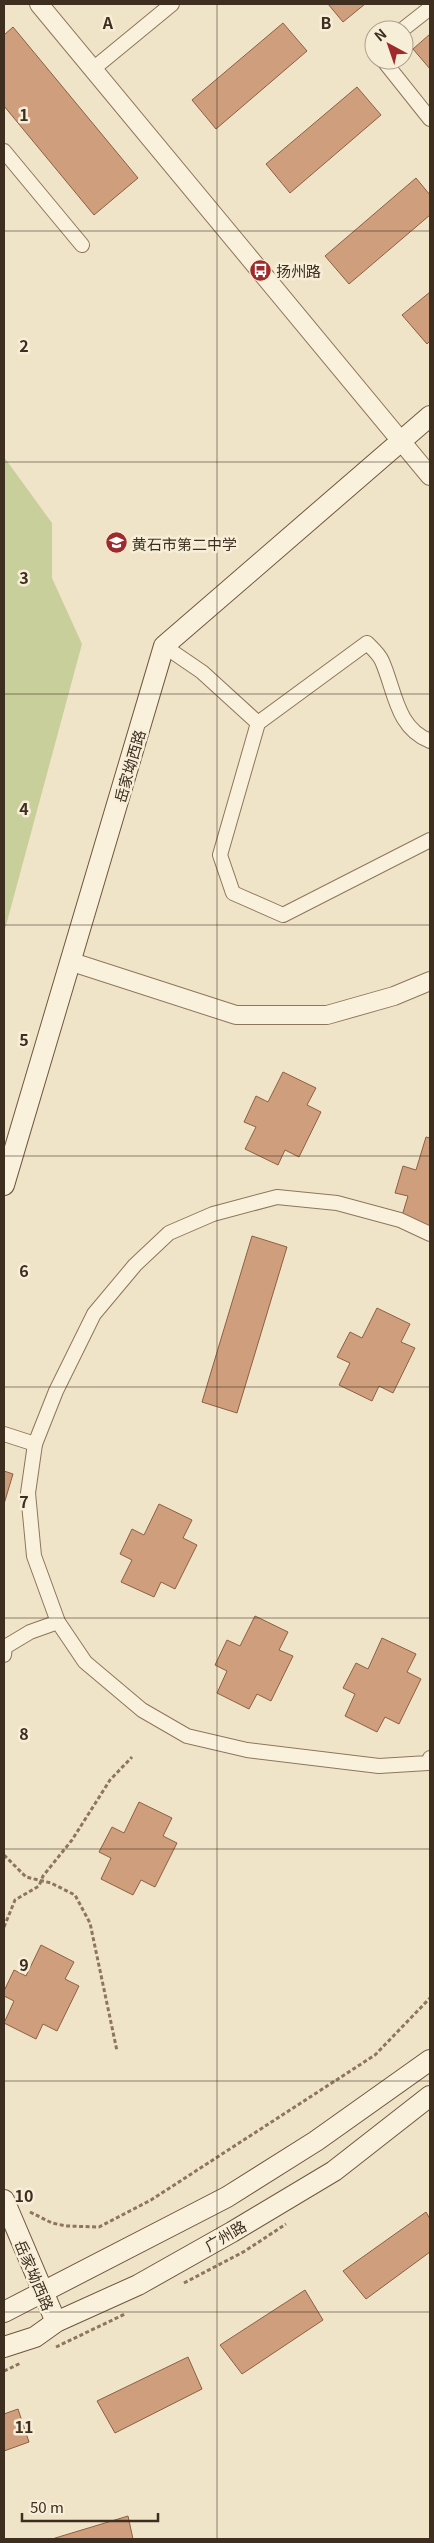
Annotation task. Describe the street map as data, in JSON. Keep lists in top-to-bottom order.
{
  "streets": {
    "main road": ["岳家坳西路", "广州路"]
  },
  "crossings": [
    ["岳家坳西路", "广州路"]
  ],
  "places": {
    "bus stop": ["扬州路"],
    "school or university": ["黄石市第二中学"]
  },
  "scale_bar": "50 m",
  "north": "top left",
  "grid": {
    "columns": ["A", "B"],
    "rows": [
      "1",
      "2",
      "3",
      "4",
      "5",
      "6",
      "7",
      "8",
      "9",
      "10",
      "11"
    ]
  }
}
